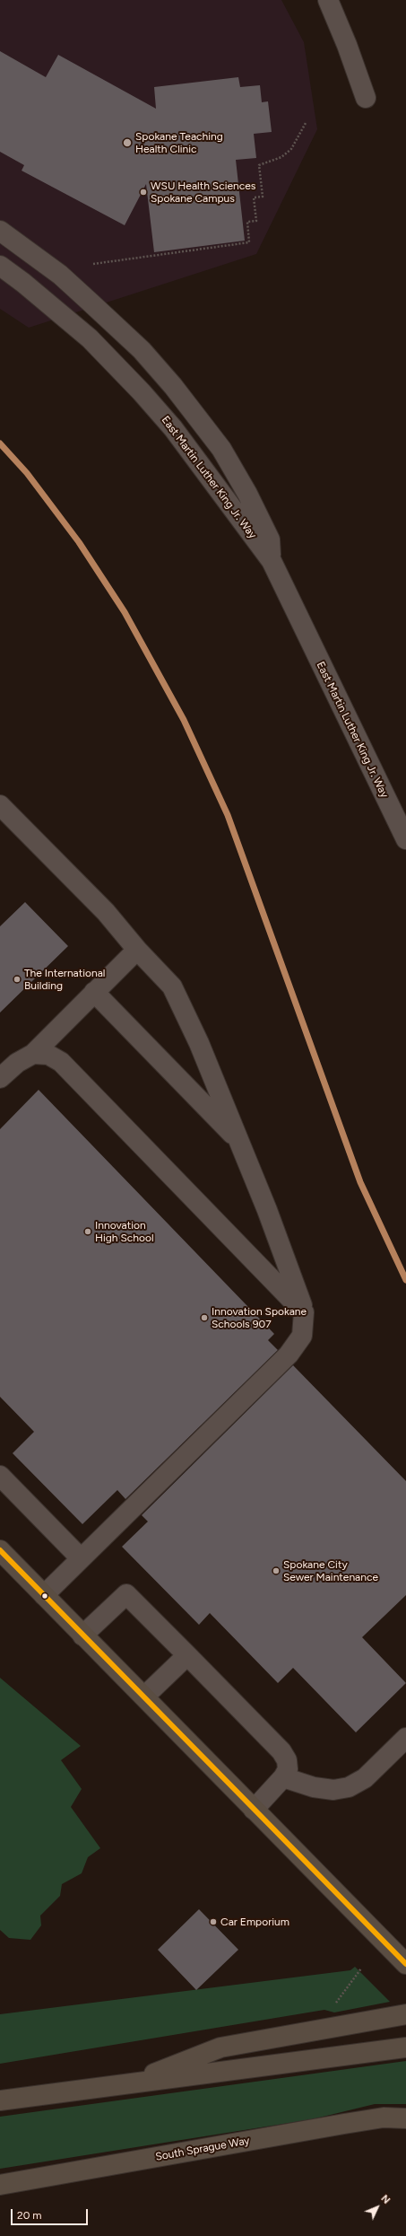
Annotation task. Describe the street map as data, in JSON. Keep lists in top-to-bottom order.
{
  "streets": {
    "main road": ["South Sprague Way"],
    "street": ["East Martin Luther King Jr. Way"]
  },
  "places": [
    "Spokane Teaching Health Clinic",
    "WSU Health Sciences Spokane Campus",
    "The International Building",
    "Innovation High School",
    "Innovation Spokane Schools 907",
    "Spokane City Sewer Maintenance",
    "Car Emporium"
  ],
  "scale_bar": "20 m",
  "north": "top right"
}
